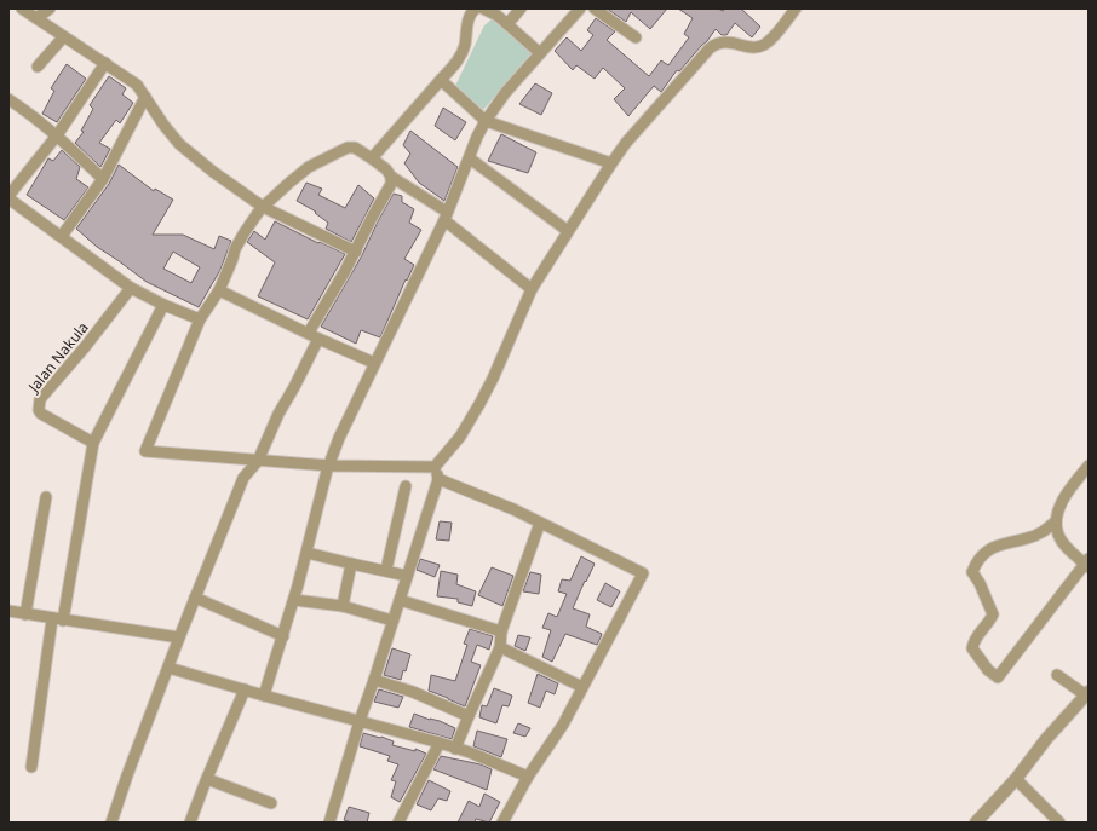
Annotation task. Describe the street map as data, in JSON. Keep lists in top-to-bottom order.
{
  "streets": {
    "street": ["Jalan Nakula"]
  }
}
